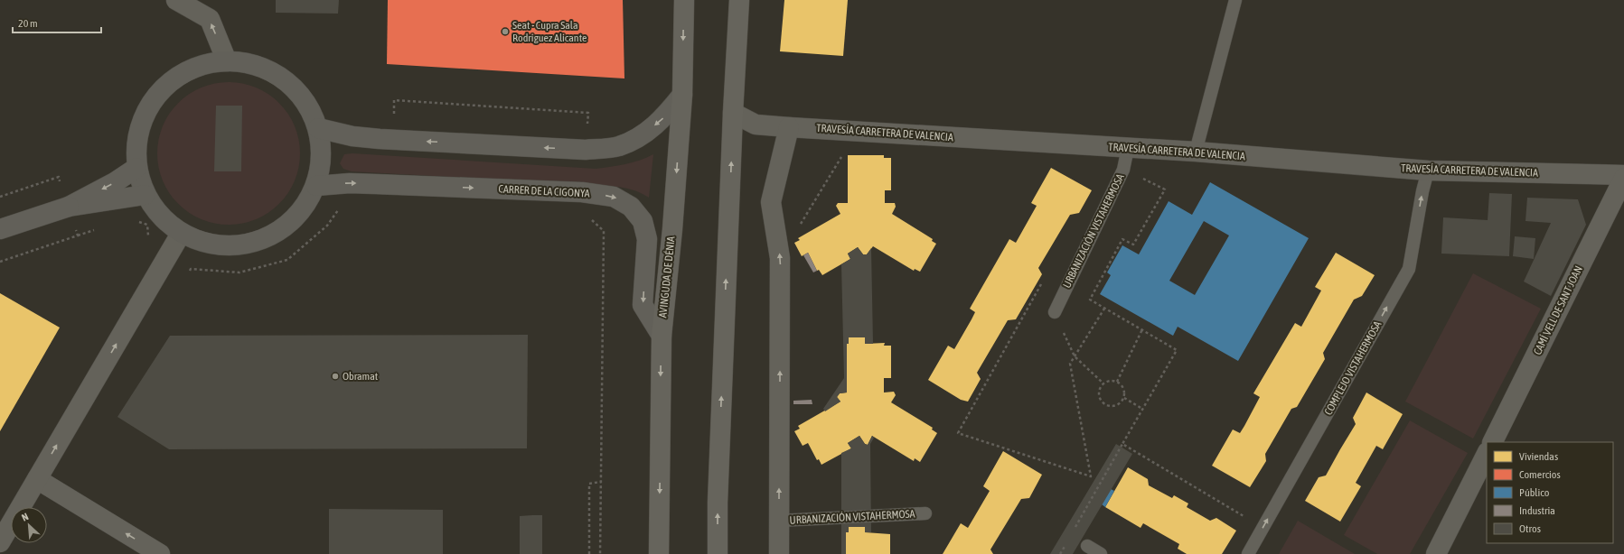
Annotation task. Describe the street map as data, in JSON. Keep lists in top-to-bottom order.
{
  "streets": {
    "main road": ["AVINGUDA DE DÉNIA"],
    "street": ["TRAVESÍA CARRETERA DE VALENCIA", "CARRER DE LA CIGONYA", "CAMÍ VELL DE SANT JOAN"],
    "lane": ["URBANIZACIÓN VISTAHERMOSA", "COMPLEJO VISTAHERMOSA"]
  },
  "crossings": [
    ["TRAVESÍA CARRETERA DE VALENCIA", "URBANIZACIÓN VISTAHERMOSA"],
    ["TRAVESÍA CARRETERA DE VALENCIA", "CAMÍ VELL DE SANT JOAN"],
    ["TRAVESÍA CARRETERA DE VALENCIA", "COMPLEJO VISTAHERMOSA"],
    ["CARRER DE LA CIGONYA", "AVINGUDA DE DÉNIA"]
  ],
  "one_way": ["CARRER DE LA CIGONYA", "COMPLEJO VISTAHERMOSA"],
  "places": ["Seat - Cupra Sala Rodriguez Alicante", "Obramat"],
  "legend": [
    "Viviendas",
    "Comercios",
    "Público",
    "Industria",
    "Otros"
  ],
  "scale_bar": "20 m",
  "north": "top left"
}
